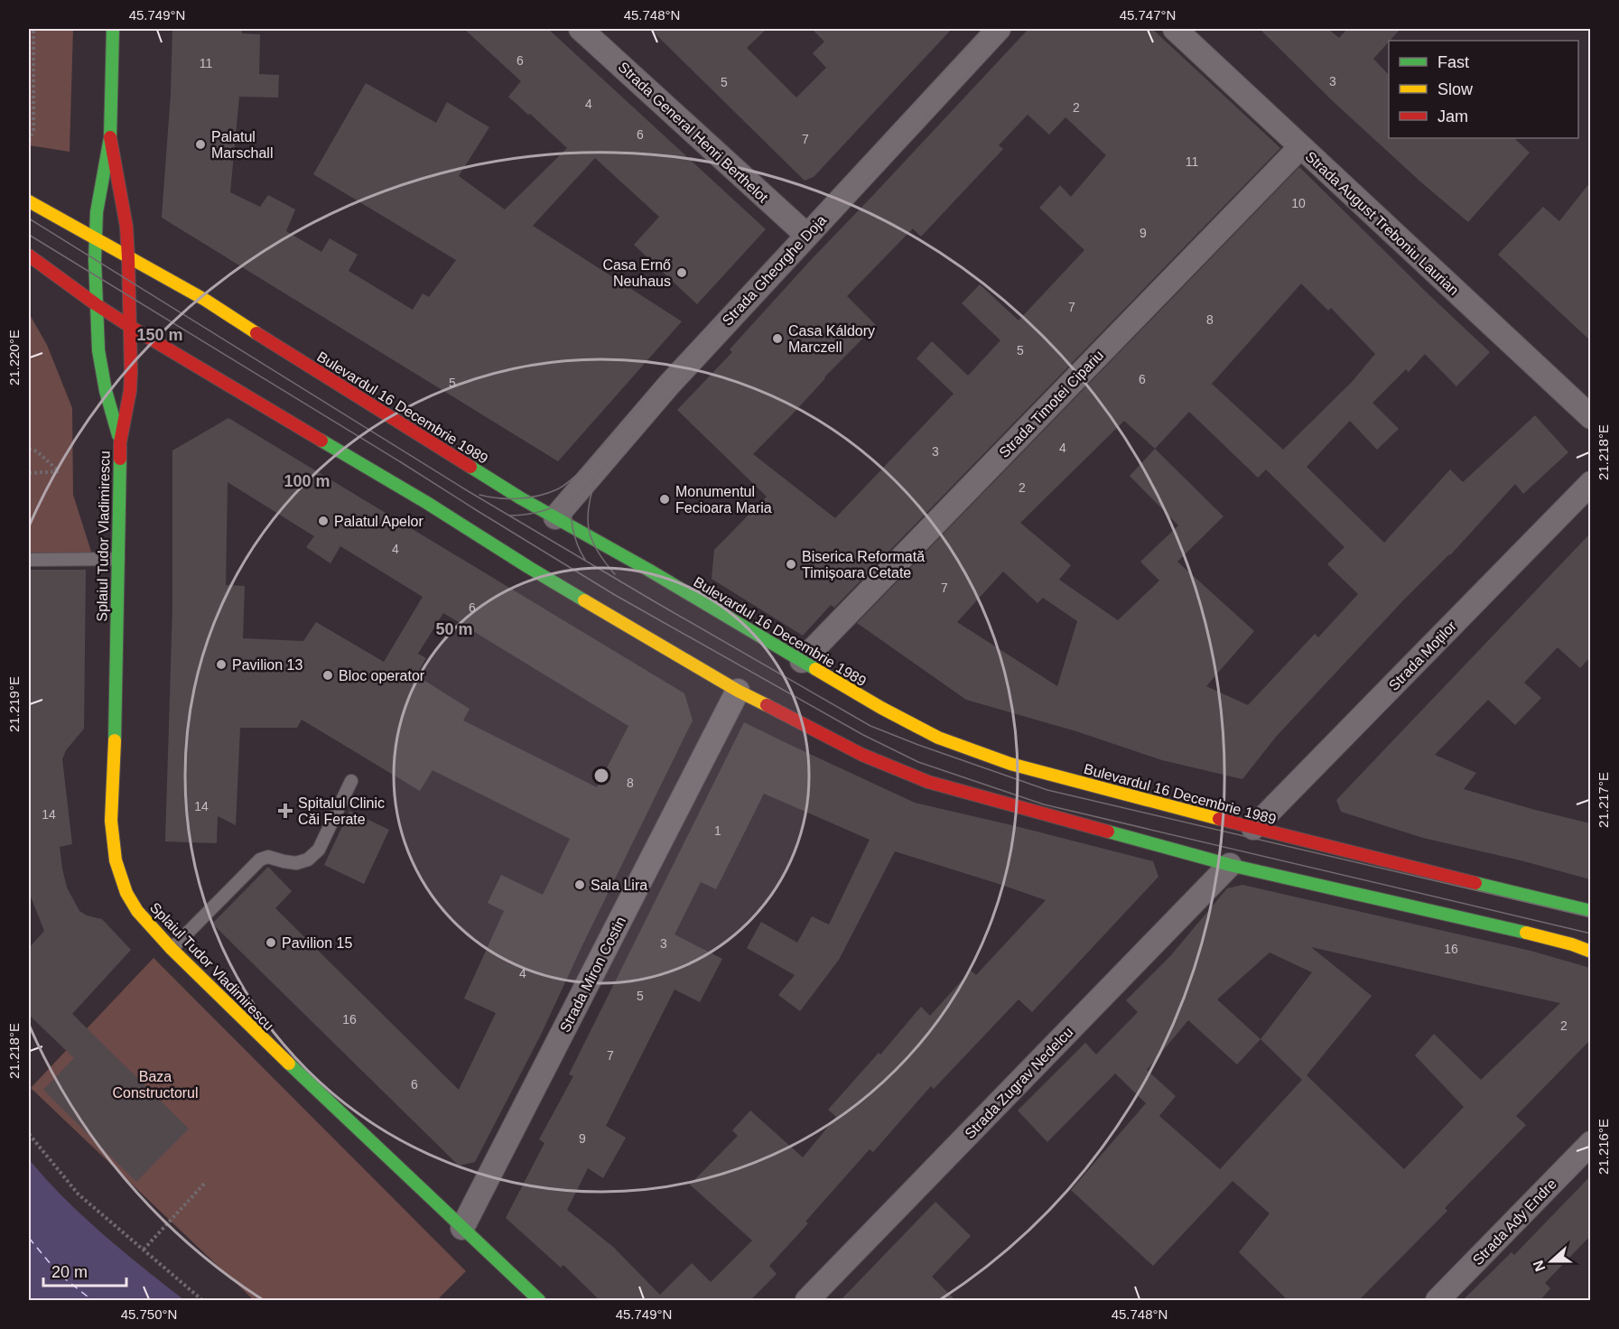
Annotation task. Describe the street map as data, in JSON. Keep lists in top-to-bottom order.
{
  "streets": {
    "main road": ["Bulevardul 16 Decembrie 1989", "Splaiul Tudor Vladimirescu"],
    "street": [
      "Strada General Henri Berthelot",
      "Strada August Treboniu Laurian",
      "Strada Gheorghe Doja",
      "Strada Timotei Cipariu",
      "Strada Moților",
      "Strada Miron Costin",
      "Strada Zugrav Nedelcu",
      "Strada Ady Endre"
    ]
  },
  "crossings": [
    ["Strada General Henri Berthelot", "Strada Gheorghe Doja"],
    ["Strada August Treboniu Laurian", "Strada Timotei Cipariu"],
    ["Strada Gheorghe Doja", "Bulevardul 16 Decembrie 1989"],
    ["Strada Timotei Cipariu", "Bulevardul 16 Decembrie 1989"],
    ["Bulevardul 16 Decembrie 1989", "Splaiul Tudor Vladimirescu"],
    ["Bulevardul 16 Decembrie 1989", "Strada Moților"],
    ["Splaiul Tudor Vladimirescu", "Strada Miron Costin"]
  ],
  "parks": ["Baza Constructorul"],
  "places": {
    "other": [
      "Palatul Marschall",
      "Casa Ernő Neuhaus",
      "Casa Káldory Marczell",
      "Monumentul Fecioara Maria",
      "Palatul Apelor",
      "Biserica Reformată Timișoara Cetate",
      "Pavilion 13",
      "Bloc operator",
      "Sala Lira",
      "Pavilion 15"
    ],
    "health": ["Spitalul Clinic Căi Ferate"]
  },
  "house_numbers": [
    "6",
    "11",
    "3",
    "5",
    "4",
    "2",
    "6",
    "7",
    "11",
    "10",
    "9",
    "7",
    "8",
    "5",
    "6",
    "5",
    "4",
    "3",
    "2",
    "4",
    "7",
    "6",
    "8",
    "14",
    "14",
    "1",
    "3",
    "16",
    "4",
    "5",
    "16",
    "2",
    "7",
    "6",
    "9"
  ],
  "legend": ["Fast", "Slow", "Jam"],
  "scale_bar": "20 m",
  "north": "left",
  "coordinates": [
    "45.749°N",
    "45.748°N",
    "45.747°N",
    "21.220°E",
    "21.218°E",
    "21.219°E",
    "21.217°E",
    "21.216°E",
    "45.750°N"
  ],
  "rings": ["150 m", "100 m", "50 m"]
}
